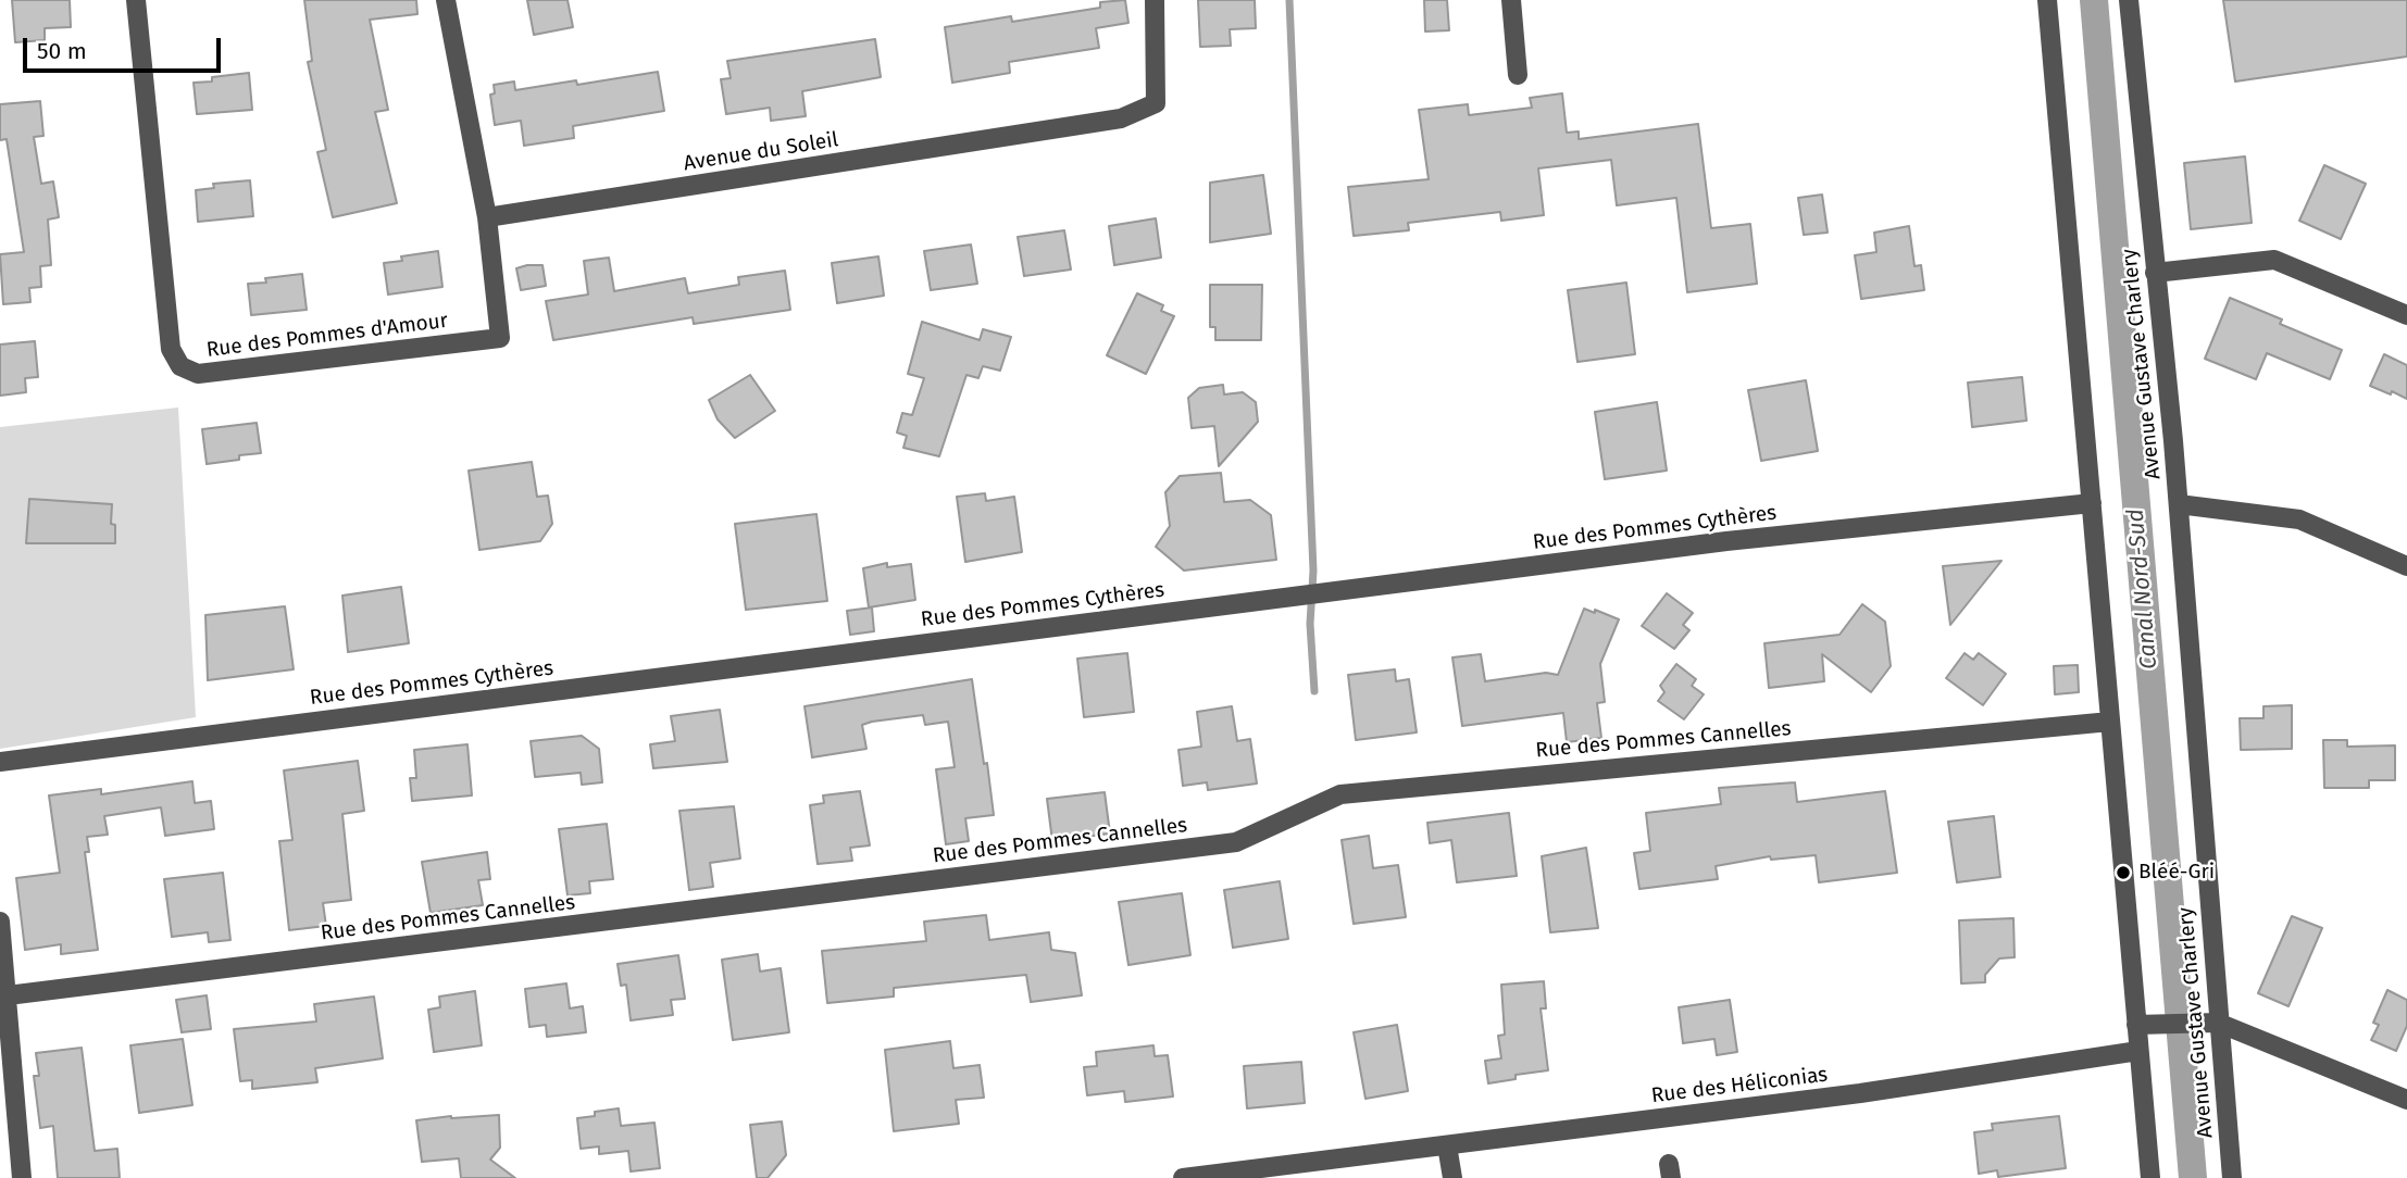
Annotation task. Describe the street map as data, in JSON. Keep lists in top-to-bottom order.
{
  "streets": {
    "street": [
      "Avenue du Soleil",
      "Rue des Pommes d'Amour",
      "Avenue Gustave Charlery",
      "Rue des Pommes Cythères",
      "Rue des Pommes Cannelles",
      "Rue des Héliconias"
    ]
  },
  "crossings": [
    ["Avenue du Soleil", "Rue des Pommes d'Amour"]
  ],
  "water": ["Canal Nord-Sud"],
  "places": ["Bléé-Gri"],
  "scale_bar": "50 m"
}
